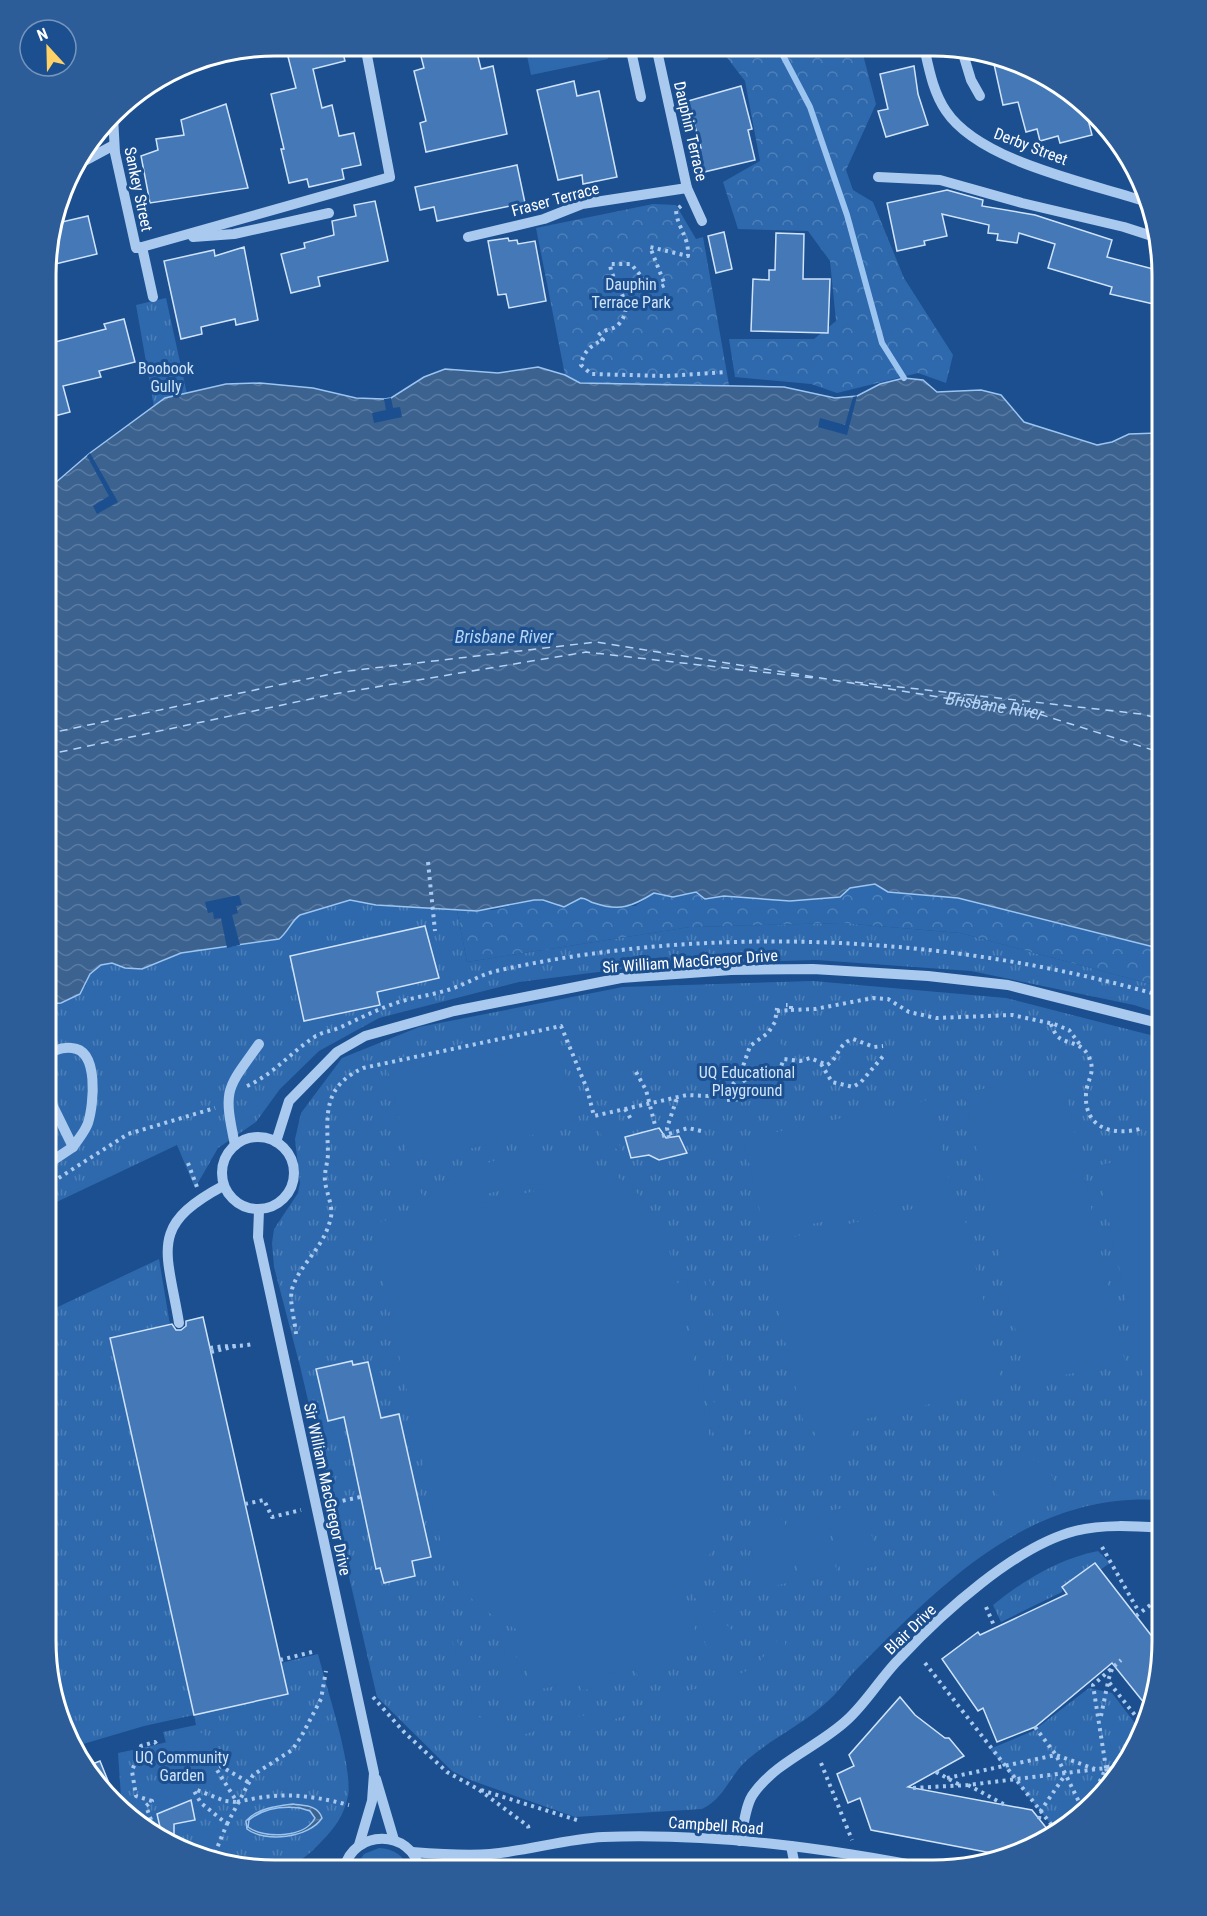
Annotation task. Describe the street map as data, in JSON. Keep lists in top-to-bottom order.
{
  "streets": {
    "street": [
      "Dauphin Terrace",
      "Derby Street",
      "Sankey Street",
      "Fraser Terrace",
      "Sir William MacGregor Drive",
      "Blair Drive",
      "Campbell Road"
    ]
  },
  "crossings": [
    ["Dauphin Terrace", "Fraser Terrace"],
    ["Blair Drive", "Campbell Road"]
  ],
  "water": ["Brisbane River"],
  "parks": [
    "Dauphin Terrace Park",
    "Boobook Gully",
    "UQ Educational Playground",
    "UQ Community Garden"
  ],
  "north": "top"
}
